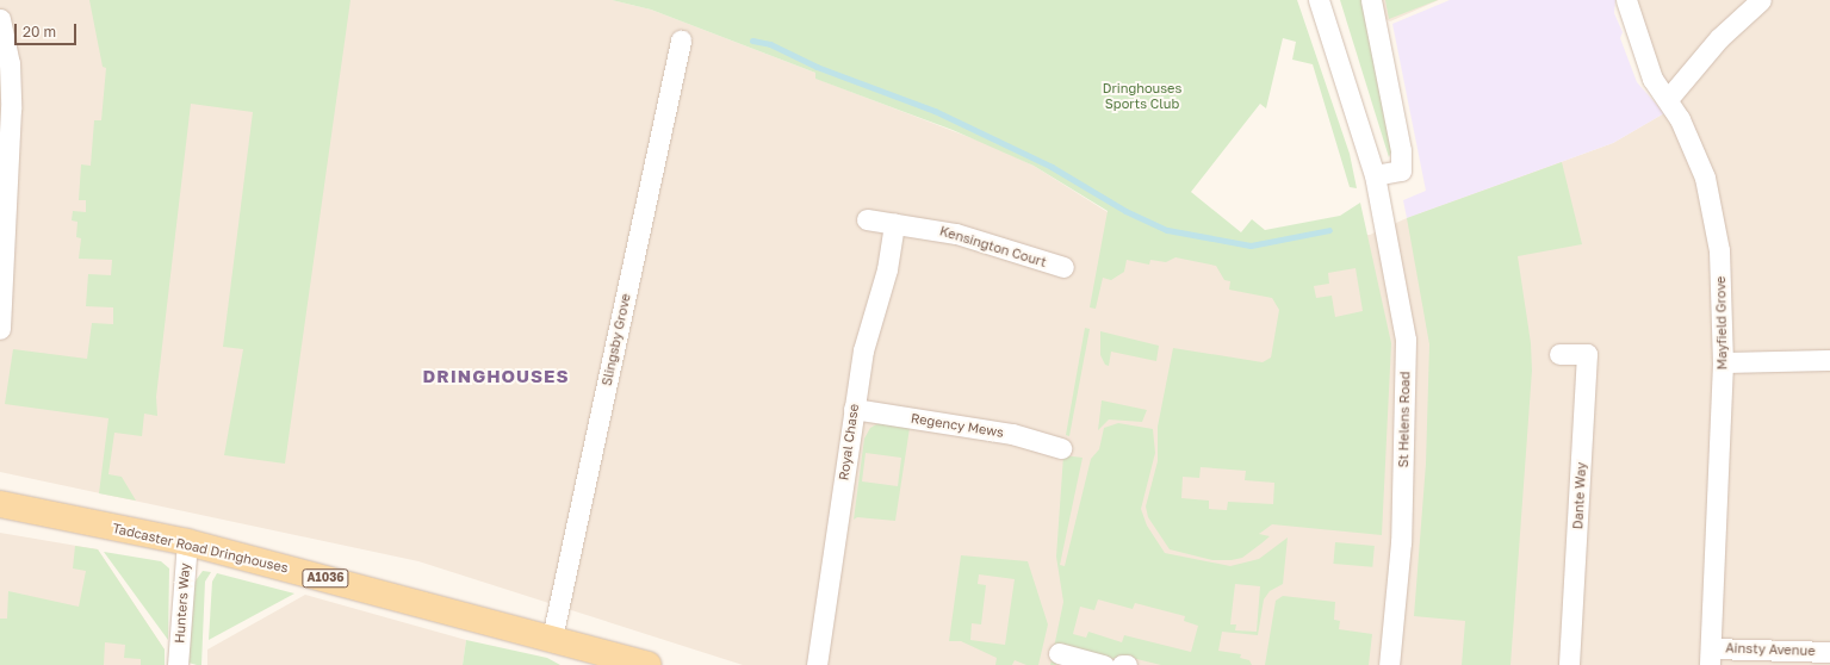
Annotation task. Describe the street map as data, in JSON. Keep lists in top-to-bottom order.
{
  "streets": {
    "main road": ["Tadcaster Road Dringhouses", "A1036"],
    "street": [
      "Kensington Court",
      "Mayfield Grove",
      "Slingsby Grove",
      "St Helens Road",
      "Regency Mews",
      "Royal Chase",
      "Dante Way",
      "Hunters Way",
      "Ainsty Avenue"
    ]
  },
  "crossings": [
    ["Kensington Court", "Royal Chase"],
    ["Mayfield Grove", "Ainsty Avenue"],
    ["Slingsby Grove", "Tadcaster Road Dringhouses"],
    ["Regency Mews", "Royal Chase"],
    ["Tadcaster Road Dringhouses", "Hunters Way"]
  ],
  "districts": ["DRINGHOUSES"],
  "parks": ["Dringhouses Sports Club"],
  "scale_bar": "20 m"
}
